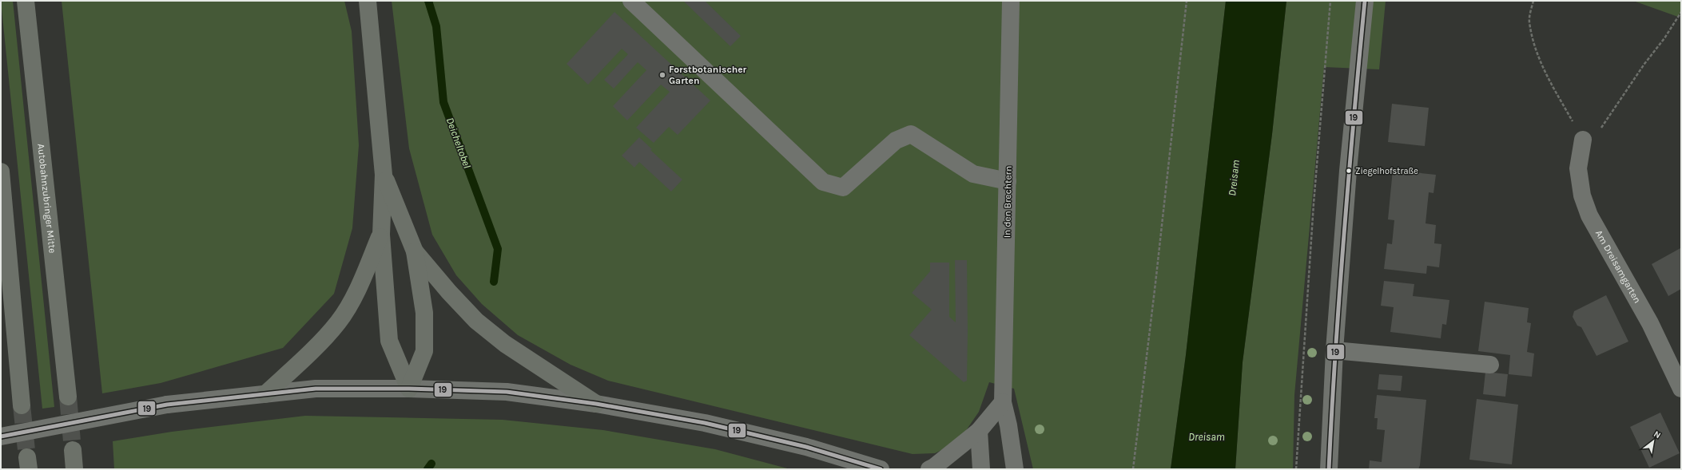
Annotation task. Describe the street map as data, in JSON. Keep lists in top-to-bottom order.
{
  "streets": {
    "highway": ["Autobahnzubringer Mitte"],
    "street": ["In den Brechtern", "Am Dreisamgarten"]
  },
  "water": ["Deicheltobel", "Dreisam"],
  "places": ["Forstbotanischer Garten", "Ziegelhofstraße"],
  "lines": ["transit line 19"],
  "north": "top right"
}
